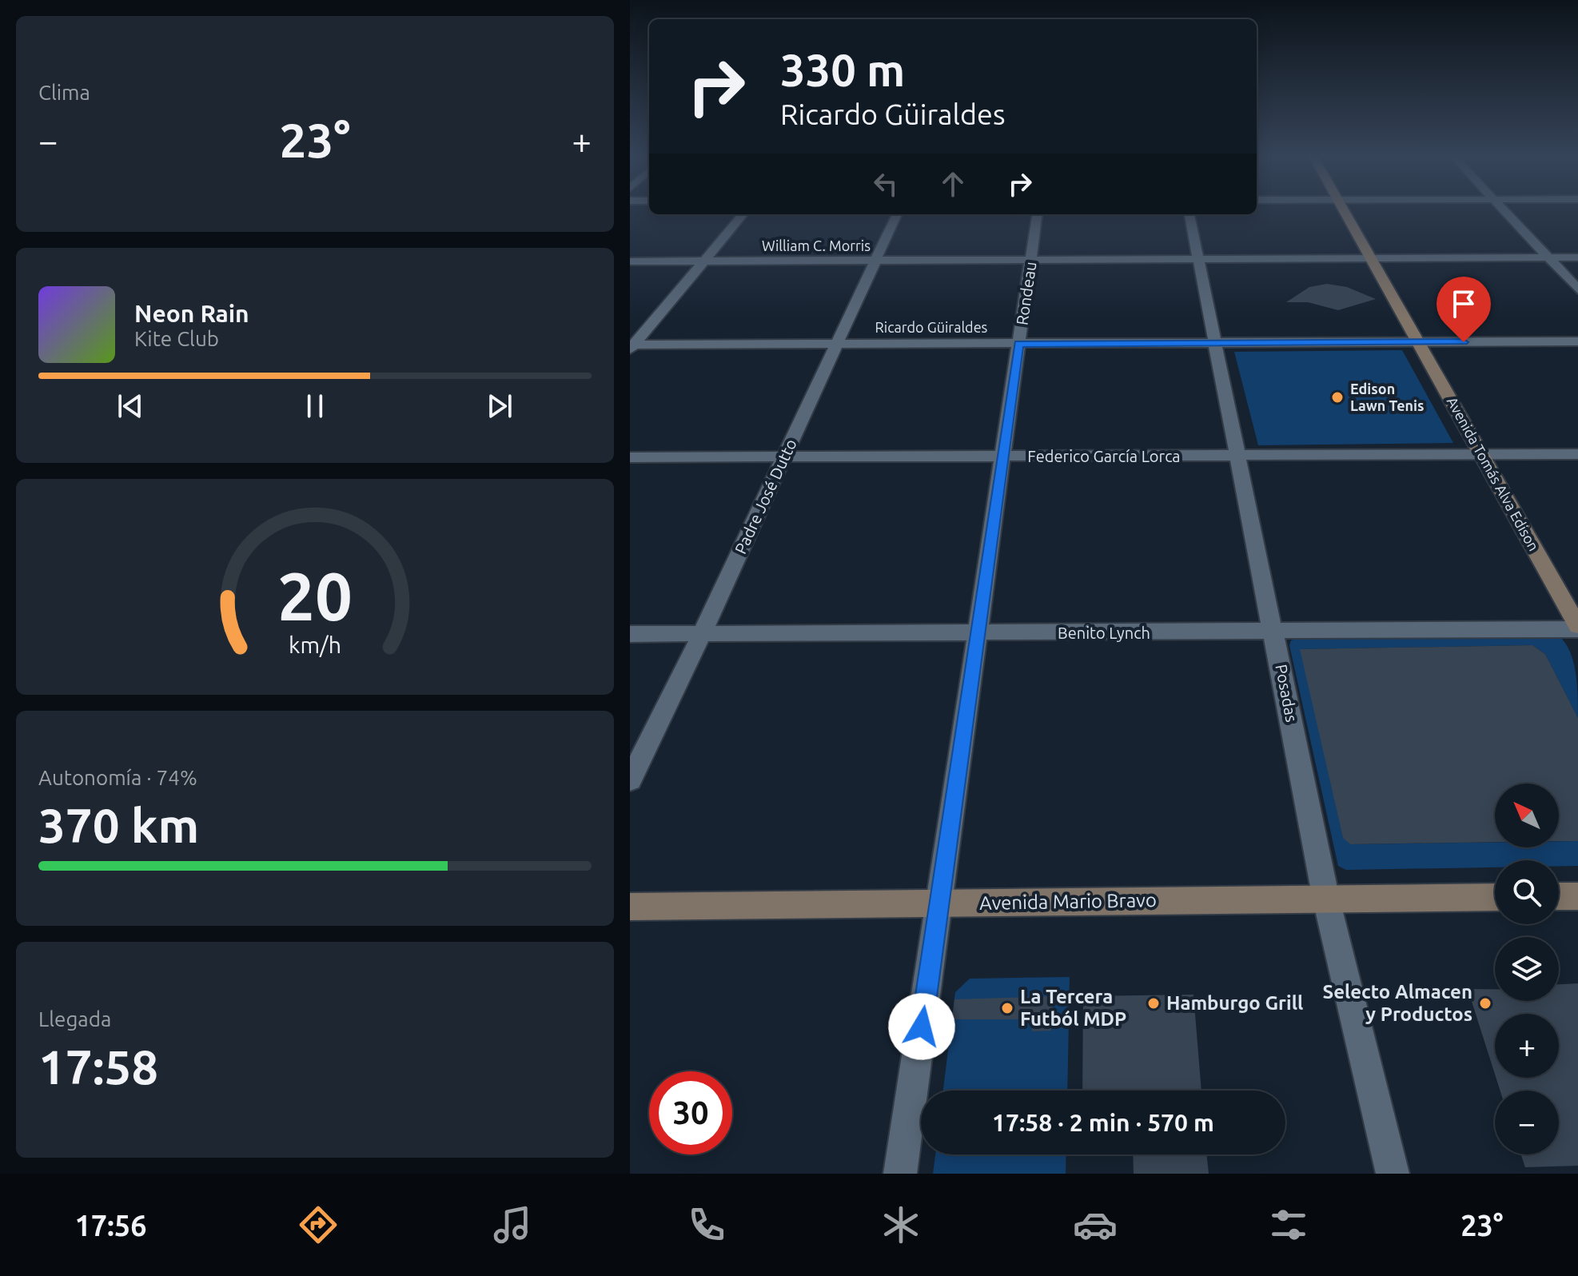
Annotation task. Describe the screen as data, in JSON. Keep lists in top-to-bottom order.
{
  "streets": {
    "main road": ["Avenida Tomás Alva Edison", "Avenida Mario Bravo"],
    "street": [
      "William C. Morris",
      "Rondeau",
      "Ricardo Güiraldes",
      "Federico García Lorca",
      "Padre José Dutto",
      "Benito Lynch",
      "Posadas"
    ]
  },
  "crossings": [
    ["William C. Morris", "Rondeau"],
    ["William C. Morris", "Avenida Tomás Alva Edison"],
    ["William C. Morris", "Padre José Dutto"],
    ["William C. Morris", "Posadas"],
    ["Rondeau", "Ricardo Güiraldes"],
    ["Rondeau", "Federico García Lorca"],
    ["Rondeau", "Benito Lynch"],
    ["Rondeau", "Avenida Mario Bravo"],
    ["Ricardo Güiraldes", "Avenida Tomás Alva Edison"],
    ["Ricardo Güiraldes", "Padre José Dutto"],
    ["Ricardo Güiraldes", "Posadas"],
    ["Federico García Lorca", "Avenida Tomás Alva Edison"],
    ["Federico García Lorca", "Padre José Dutto"],
    ["Federico García Lorca", "Posadas"],
    ["Avenida Tomás Alva Edison", "Benito Lynch"],
    ["Padre José Dutto", "Benito Lynch"],
    ["Benito Lynch", "Posadas"],
    ["Posadas", "Avenida Mario Bravo"]
  ],
  "places": [
    "Edison Lawn Tenis",
    "Hamburgo Grill",
    "Selecto Almacen y Productos",
    "La Tercera Futból MDP"
  ],
  "north": "top left",
  "page": {
    "tile": [
      "Clima",
      ["Autonomía · 74%", "370 km"],
      ["Llegada", "17:58"]
    ],
    "turn": ["330 m", "Ricardo Güiraldes"],
    "heat": ["−", "23°", "+"],
    "song": ["Neon Rain", "Kite Club"],
    "map_buttons": ["+", "−"],
    "limit": "30",
    "trip": "17:58 · 2 min · 570 m",
    "tabs": ["17:56", "23°"],
    "gauge": ["20", "km/h"]
  }
}
